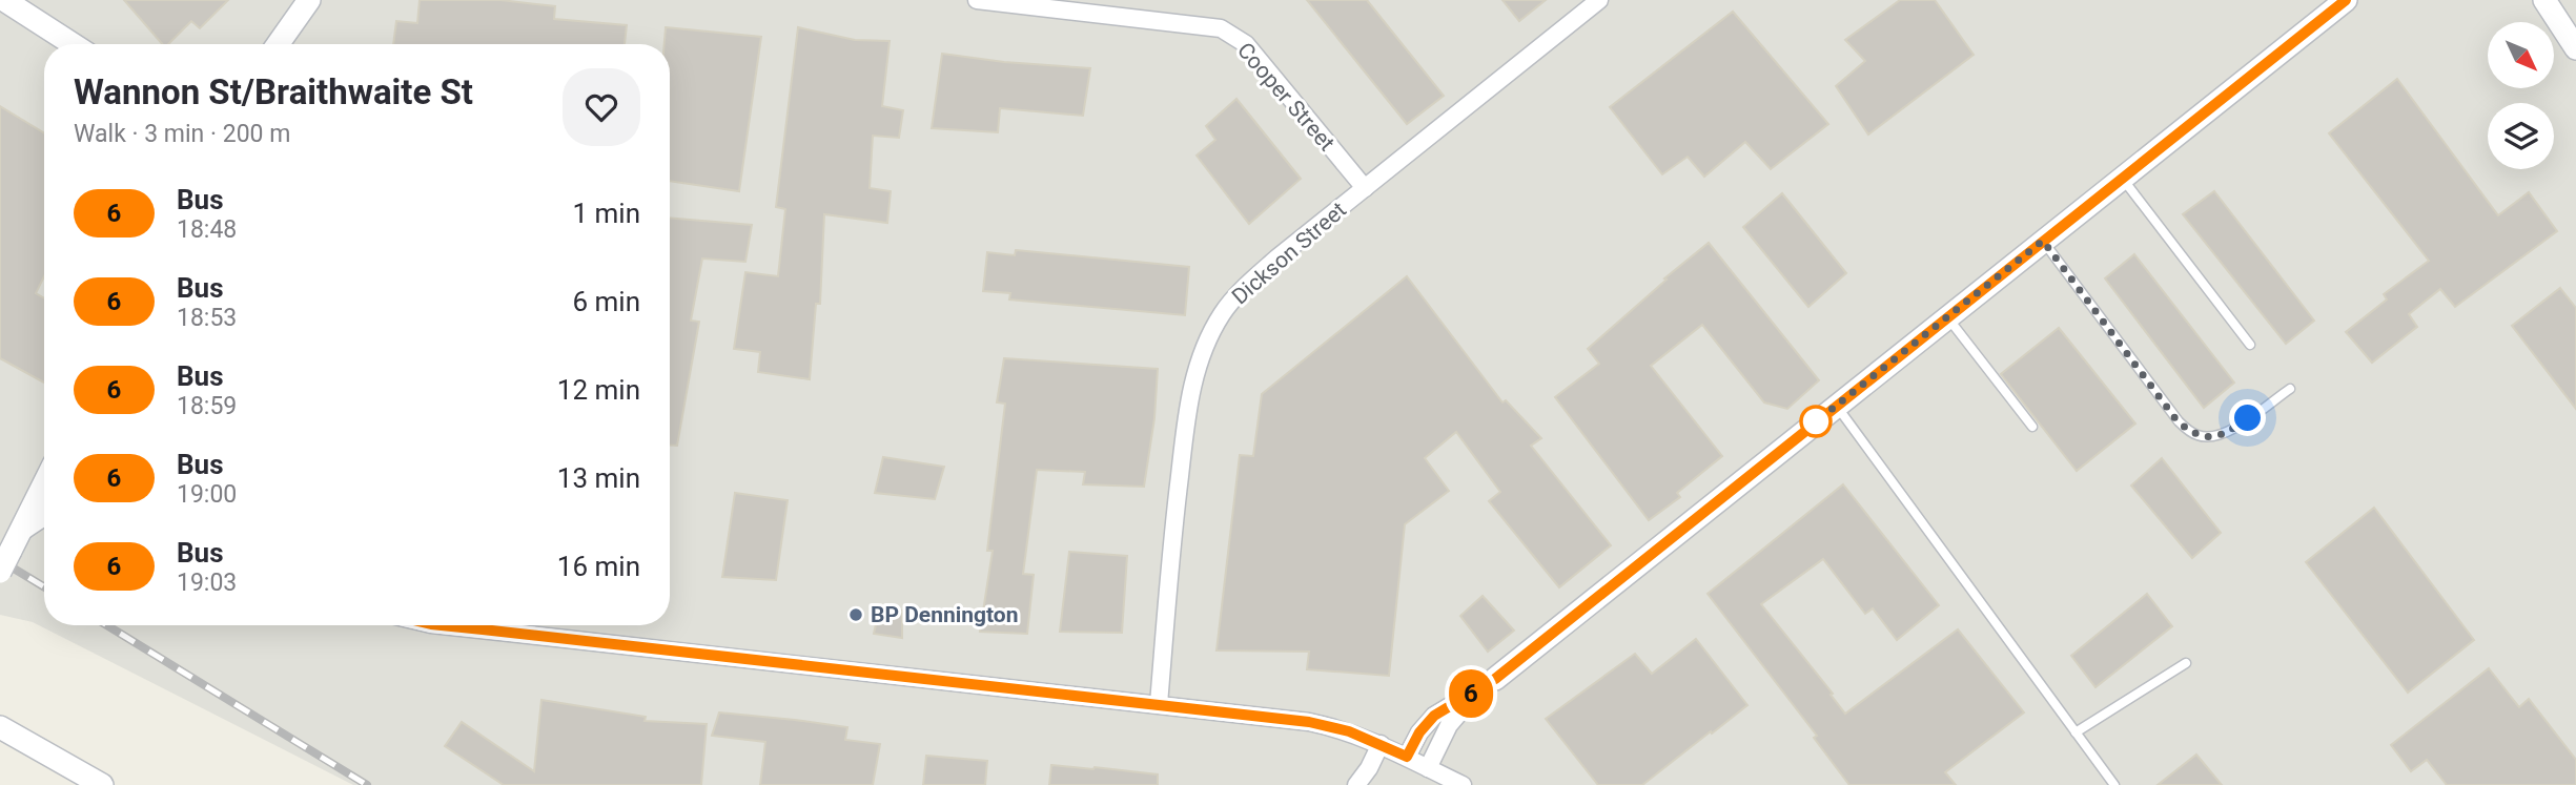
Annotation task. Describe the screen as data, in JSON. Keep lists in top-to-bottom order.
{
  "streets": {
    "street": ["Cooper Street", "Dickson Street"]
  },
  "crossings": [
    ["Cooper Street", "Dickson Street"]
  ],
  "places": ["BP Dennington"],
  "lines": ["bus line 6"],
  "north": "bottom right",
  "page": {
    "on_map": "6",
    "heading": ["Wannon St/Braithwaite St", "Walk · 3 min · 200 m"],
    "list": [
      {
        "mark": "6",
        "name": "Bus",
        "note": "18:48",
        "value": "1 min"
      },
      {
        "mark": "6",
        "name": "Bus",
        "note": "18:53",
        "value": "6 min"
      },
      {
        "mark": "6",
        "name": "Bus",
        "note": "18:59",
        "value": "12 min"
      },
      {
        "mark": "6",
        "name": "Bus",
        "note": "19:00",
        "value": "13 min"
      },
      {
        "mark": "6",
        "name": "Bus",
        "note": "19:03",
        "value": "16 min"
      }
    ]
  }
}
